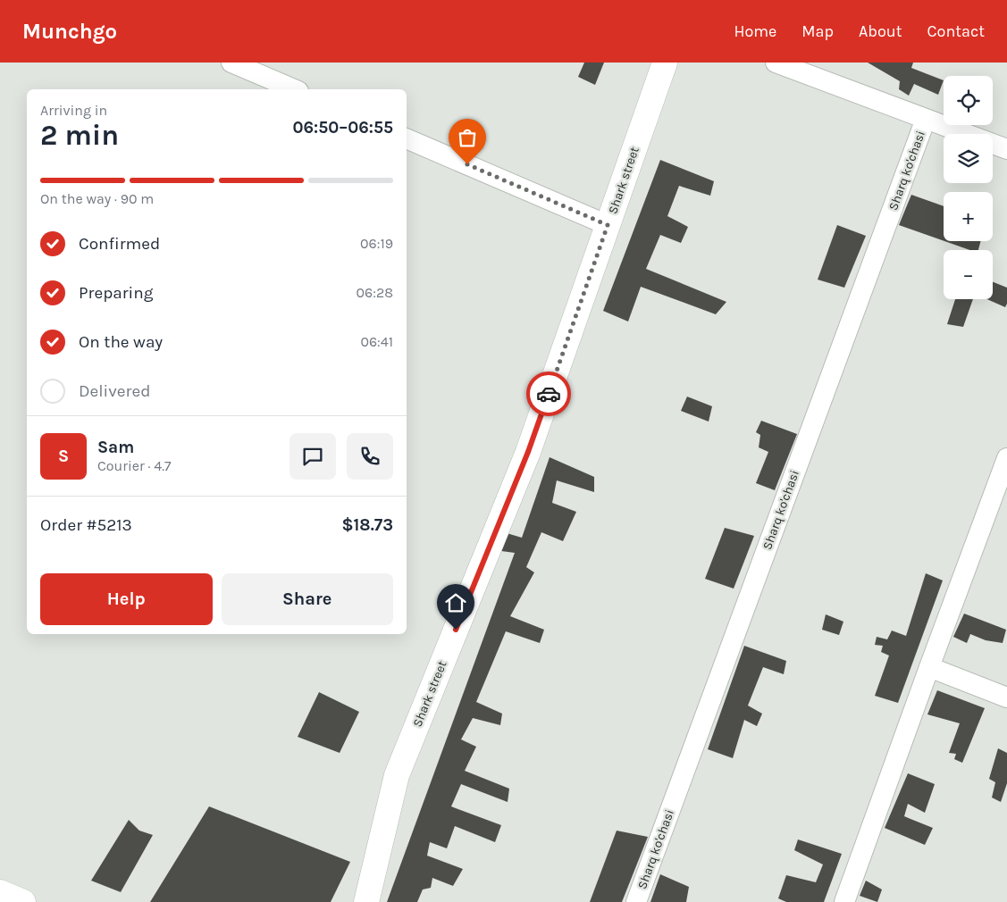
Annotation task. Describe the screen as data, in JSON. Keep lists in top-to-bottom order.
{
  "streets": {
    "main road": ["Shark street"],
    "street": ["Sharq ko'chasi"]
  },
  "page": {
    "header": "Munchgo",
    "nav": [
      "Home",
      "Map",
      "About",
      "Contact"
    ],
    "map_buttons": ["+", "−"],
    "heading": ["2 min", "Arriving in", "06:50–06:55"],
    "panel": [
      "Sam",
      "Courier · 4.7",
      "Order #5213",
      "$18.73"
    ],
    "bar": "On the way · 90 m",
    "list": [
      ["Confirmed", "06:19"],
      ["Preparing", "06:28"],
      ["On the way", "06:41"],
      "Delivered"
    ],
    "round": "S",
    "buttons": ["Help", "Share"]
  }
}
